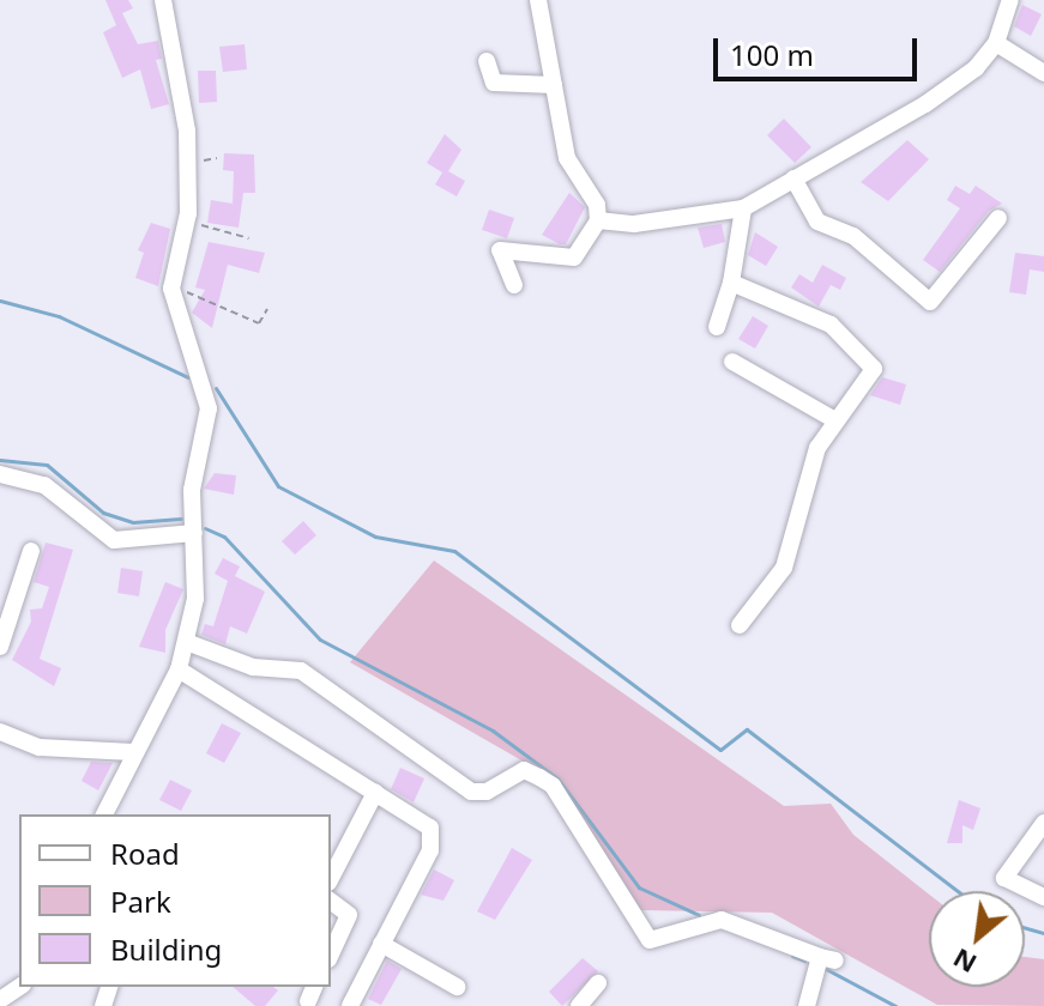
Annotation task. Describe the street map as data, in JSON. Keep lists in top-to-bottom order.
{
  "legend": ["Road", "Park", "Building"],
  "scale_bar": "100 m",
  "north": "bottom left"
}
